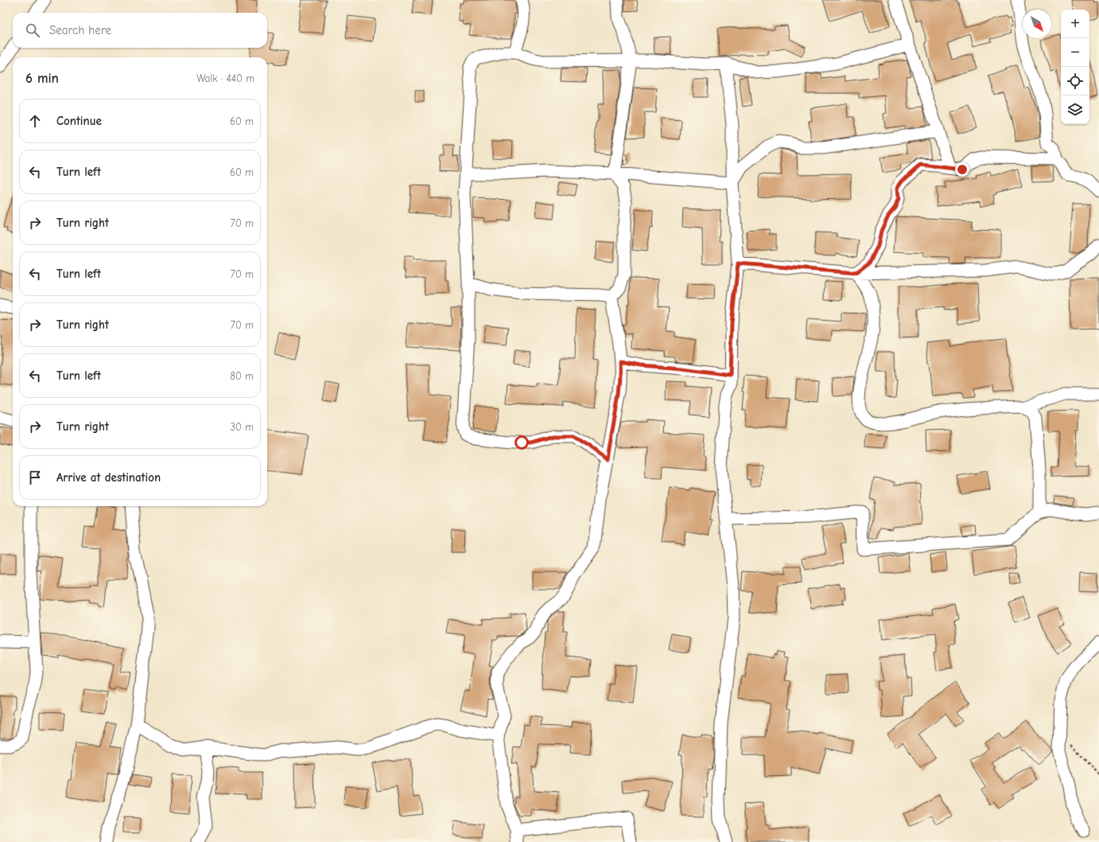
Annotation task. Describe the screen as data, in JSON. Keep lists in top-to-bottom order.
{
  "north": "bottom right",
  "page": {
    "map_buttons": ["+", "−"],
    "search": "Search here",
    "heading": ["6 min", "Walk · 440 m"],
    "list": [
      ["Continue", "60 m"],
      ["Turn left", "60 m"],
      ["Turn right", "70 m"],
      ["Turn left", "70 m"],
      ["Turn right", "70 m"],
      ["Turn left", "80 m"],
      ["Turn right", "30 m"],
      "Arrive at destination"
    ]
  }
}
